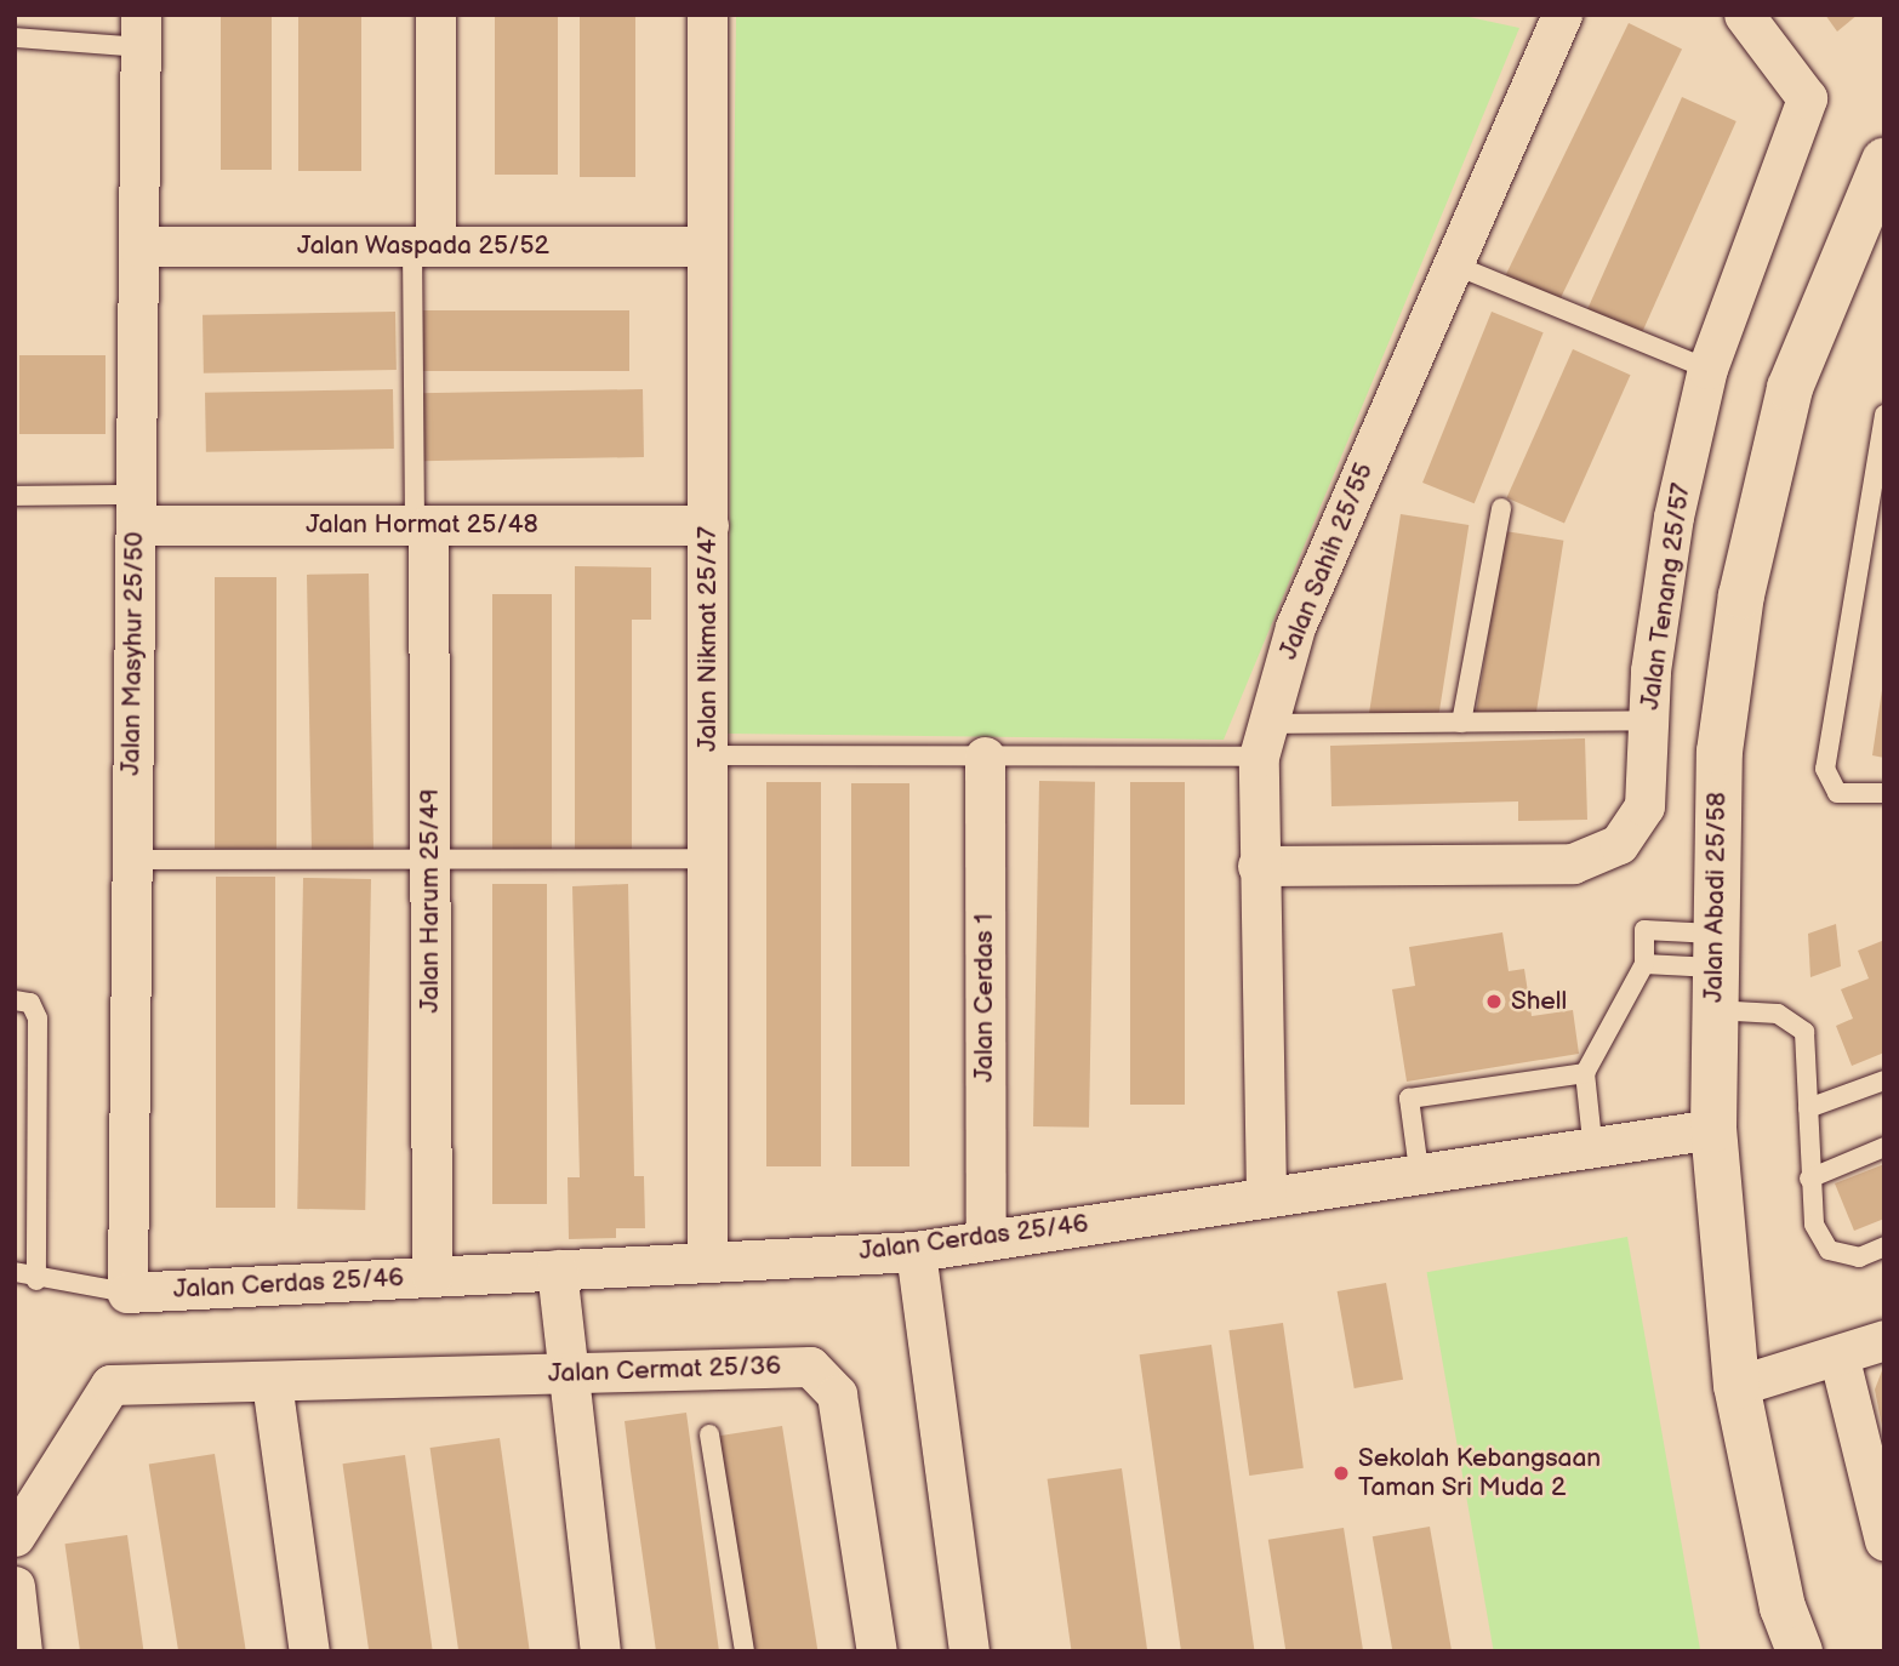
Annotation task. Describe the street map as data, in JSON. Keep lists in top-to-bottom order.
{
  "streets": {
    "street": [
      "Jalan Waspada 25/52",
      "Jalan Hormat 25/48",
      "Jalan Sahih 25/55",
      "Jalan Tenang 25/57",
      "Jalan Nikmat 25/47",
      "Jalan Masyhur 25/50",
      "Jalan Abadi 25/58",
      "Jalan Harum 25/49",
      "Jalan Cerdas 1",
      "Jalan Cerdas 25/46",
      "Jalan Cermat 25/36"
    ]
  },
  "crossings": [
    ["Jalan Waspada 25/52", "Jalan Nikmat 25/47"],
    ["Jalan Waspada 25/52", "Jalan Masyhur 25/50"],
    ["Jalan Hormat 25/48", "Jalan Nikmat 25/47"],
    ["Jalan Hormat 25/48", "Jalan Masyhur 25/50"],
    ["Jalan Hormat 25/48", "Jalan Harum 25/49"],
    ["Jalan Sahih 25/55", "Jalan Tenang 25/57"],
    ["Jalan Sahih 25/55", "Jalan Cerdas 25/46"],
    ["Jalan Nikmat 25/47", "Jalan Cerdas 25/46"],
    ["Jalan Masyhur 25/50", "Jalan Cerdas 25/46"],
    ["Jalan Abadi 25/58", "Jalan Cerdas 25/46"],
    ["Jalan Harum 25/49", "Jalan Cerdas 25/46"],
    ["Jalan Cerdas 1", "Jalan Cerdas 25/46"]
  ],
  "places": ["Shell", "Sekolah Kebangsaan Taman Sri Muda 2"]
}
